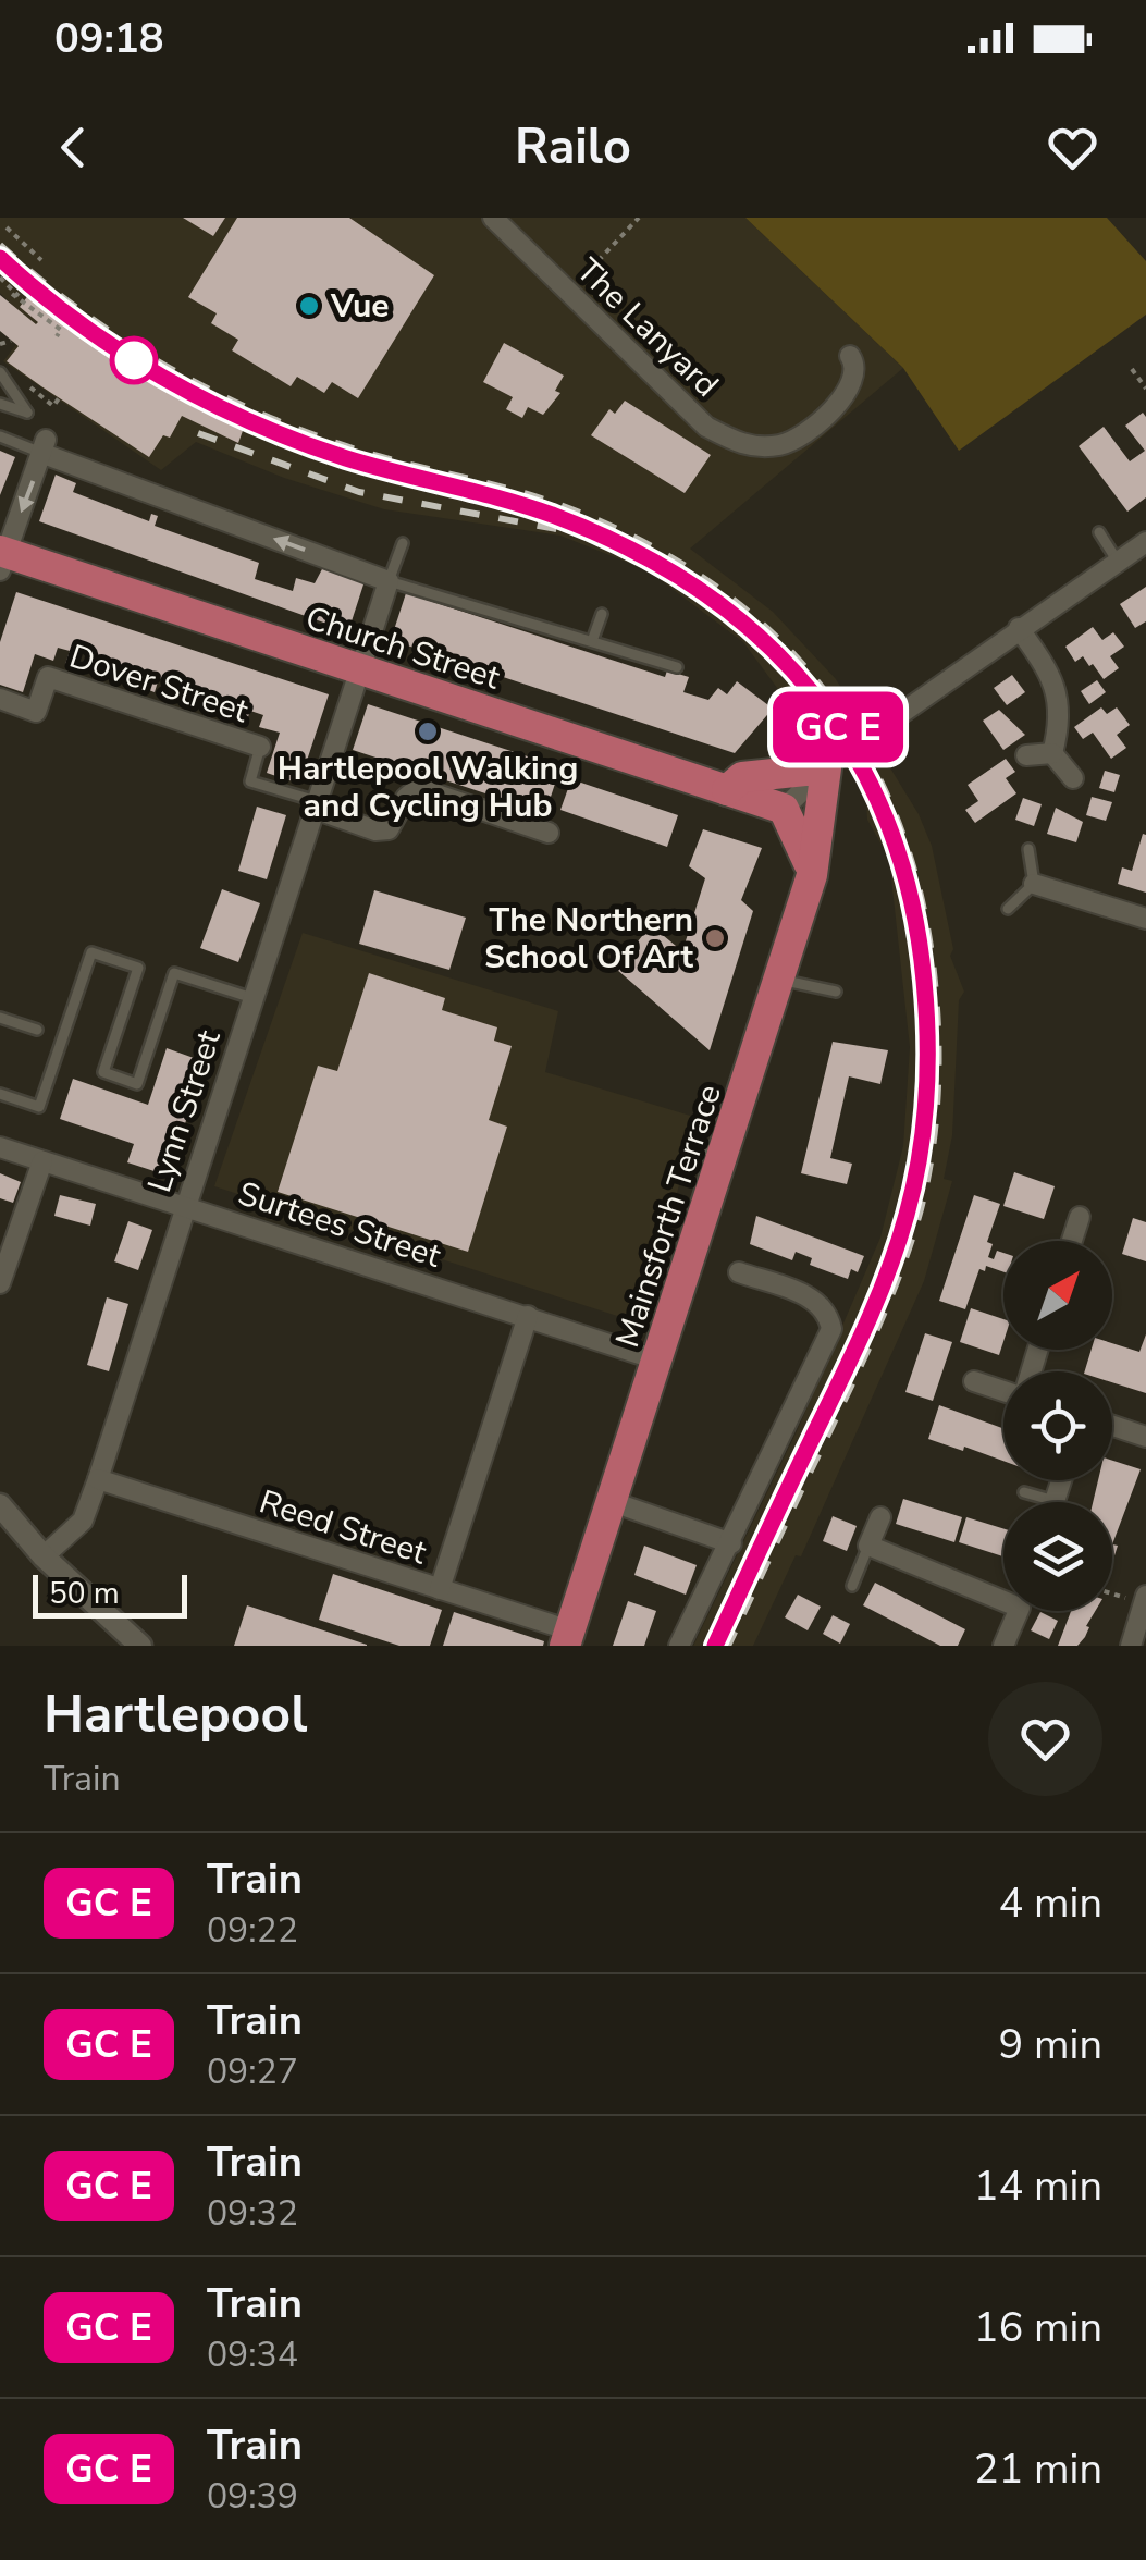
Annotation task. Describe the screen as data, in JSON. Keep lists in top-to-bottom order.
{
  "streets": {
    "main road": ["Church Street", "Mainsforth Terrace"],
    "street": [
      "The Lanyard",
      "Dover Street",
      "Lynn Street",
      "Surtees Street",
      "Reed Street"
    ]
  },
  "crossings": [
    ["Church Street", "Lynn Street"],
    ["Lynn Street", "Surtees Street"],
    ["Lynn Street", "Reed Street"],
    ["Mainsforth Terrace", "Surtees Street"],
    ["Mainsforth Terrace", "Reed Street"]
  ],
  "places": ["Vue", "Hartlepool Walking and Cycling Hub", "The Northern School Of Art"],
  "scale_bar": "50 m",
  "north": "top right",
  "page": {
    "status": "09:18",
    "header": "Railo",
    "on_map": "GC E",
    "scale": "50 m",
    "heading": ["Hartlepool", "Train"],
    "list": [
      {
        "mark": "GC E",
        "name": "Train",
        "note": "09:22",
        "value": "4 min"
      },
      {
        "mark": "GC E",
        "name": "Train",
        "note": "09:27",
        "value": "9 min"
      },
      {
        "mark": "GC E",
        "name": "Train",
        "note": "09:32",
        "value": "14 min"
      },
      {
        "mark": "GC E",
        "name": "Train",
        "note": "09:34",
        "value": "16 min"
      },
      {
        "mark": "GC E",
        "name": "Train",
        "note": "09:39",
        "value": "21 min"
      }
    ]
  }
}
